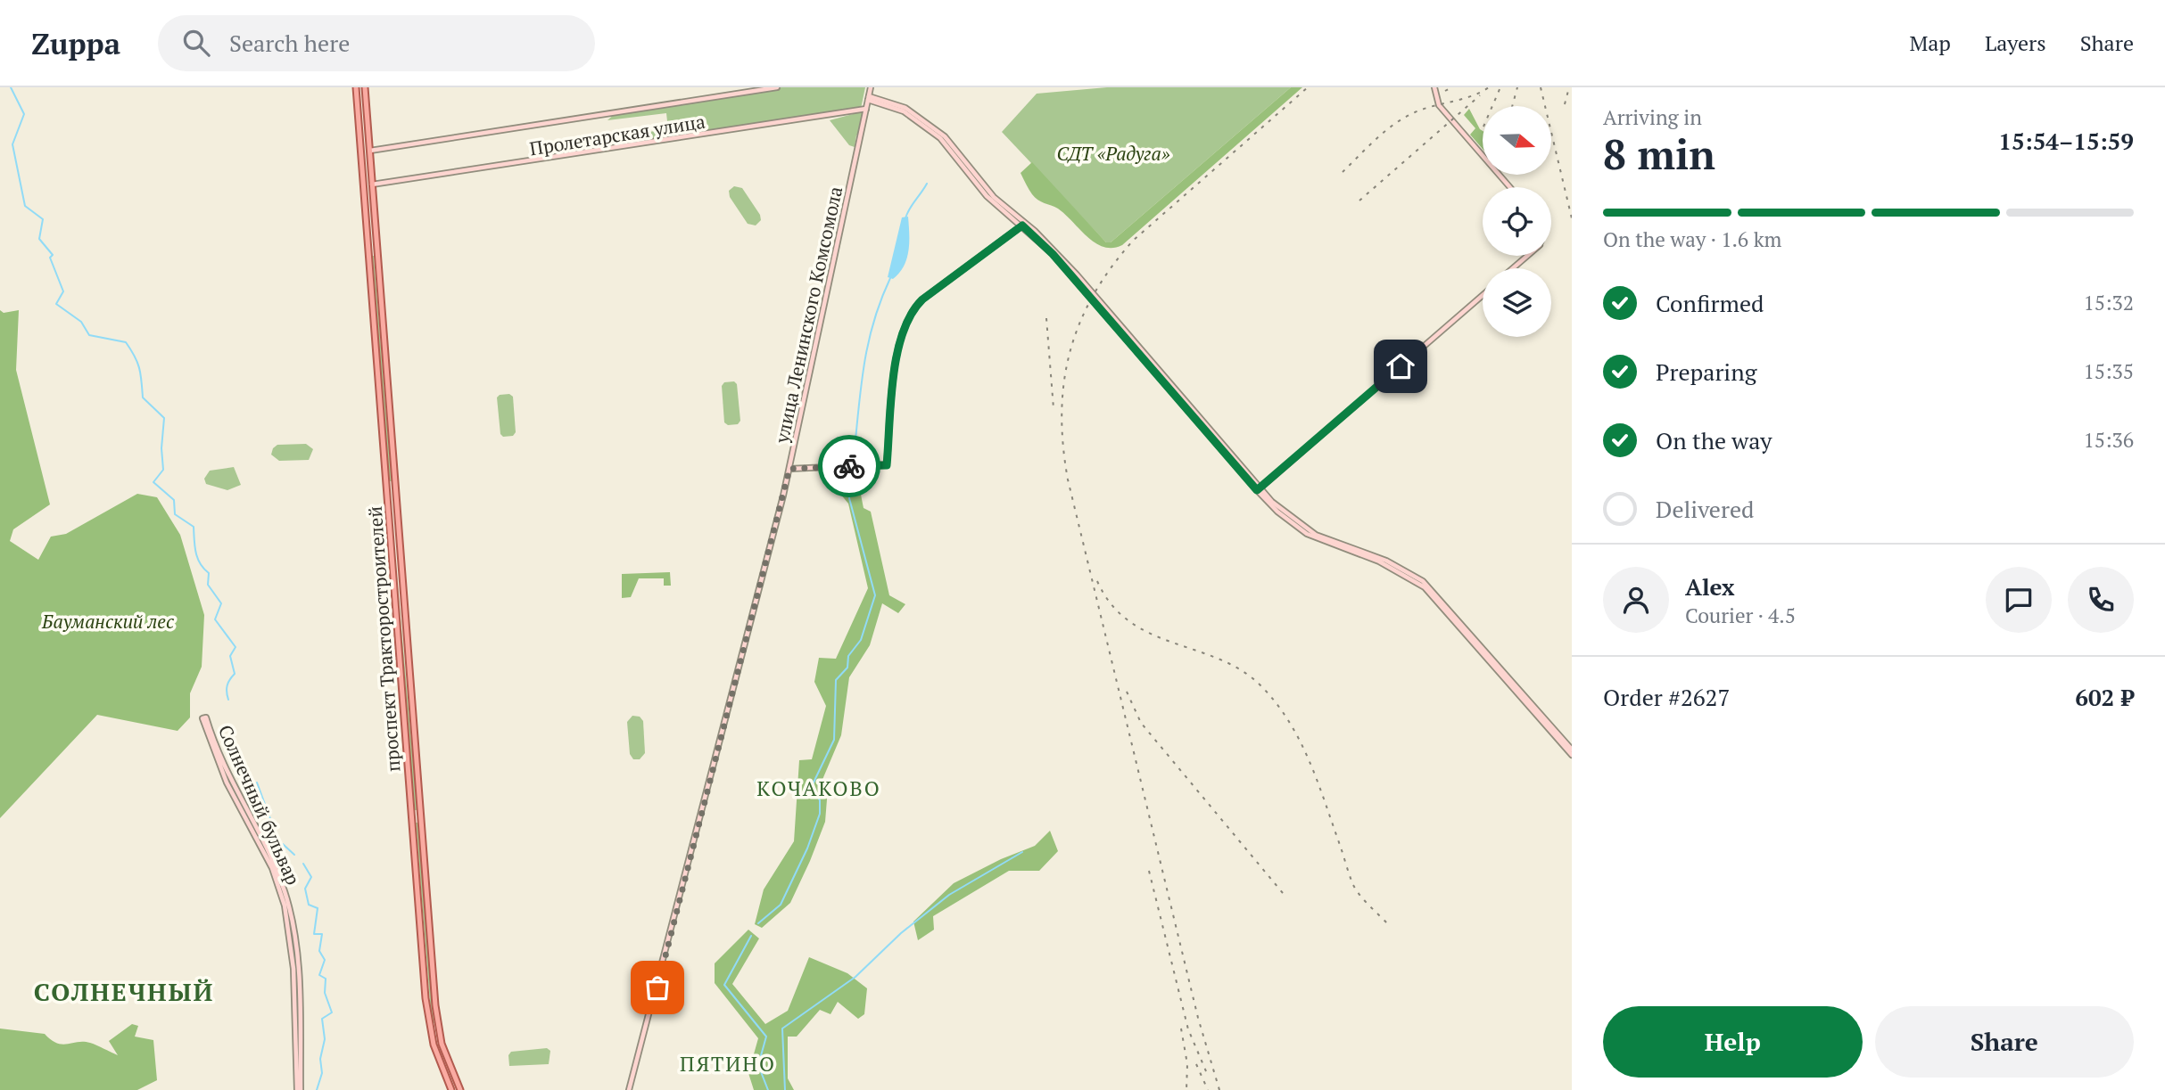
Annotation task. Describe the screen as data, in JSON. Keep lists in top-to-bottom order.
{
  "streets": {
    "main road": ["проспект Тракторостроителей"],
    "street": ["Пролетарская улица", "улица Ленинского Комсомола", "Солнечный бульвар"]
  },
  "crossings": [
    ["Пролетарская улица", "улица Ленинского Комсомола"],
    ["Пролетарская улица", "проспект Тракторостроителей"]
  ],
  "districts": ["КОЧАКОВО", "СОЛНЕЧНЫЙ", "ПЯТИНО"],
  "parks": ["СДТ «Радуга»", "Бауманский лес"],
  "north": "right",
  "page": {
    "header": "Zuppa",
    "search": "Search here",
    "nav": ["Map", "Layers", "Share"],
    "heading": ["8 min", "Arriving in", "15:54–15:59"],
    "panel": [
      "Alex",
      "Courier · 4.5",
      "Order #2627",
      "602 ₽"
    ],
    "bar": "On the way · 1.6 km",
    "list": [
      ["Confirmed", "15:32"],
      ["Preparing", "15:35"],
      ["On the way", "15:36"],
      "Delivered"
    ],
    "buttons": ["Help", "Share"]
  }
}
